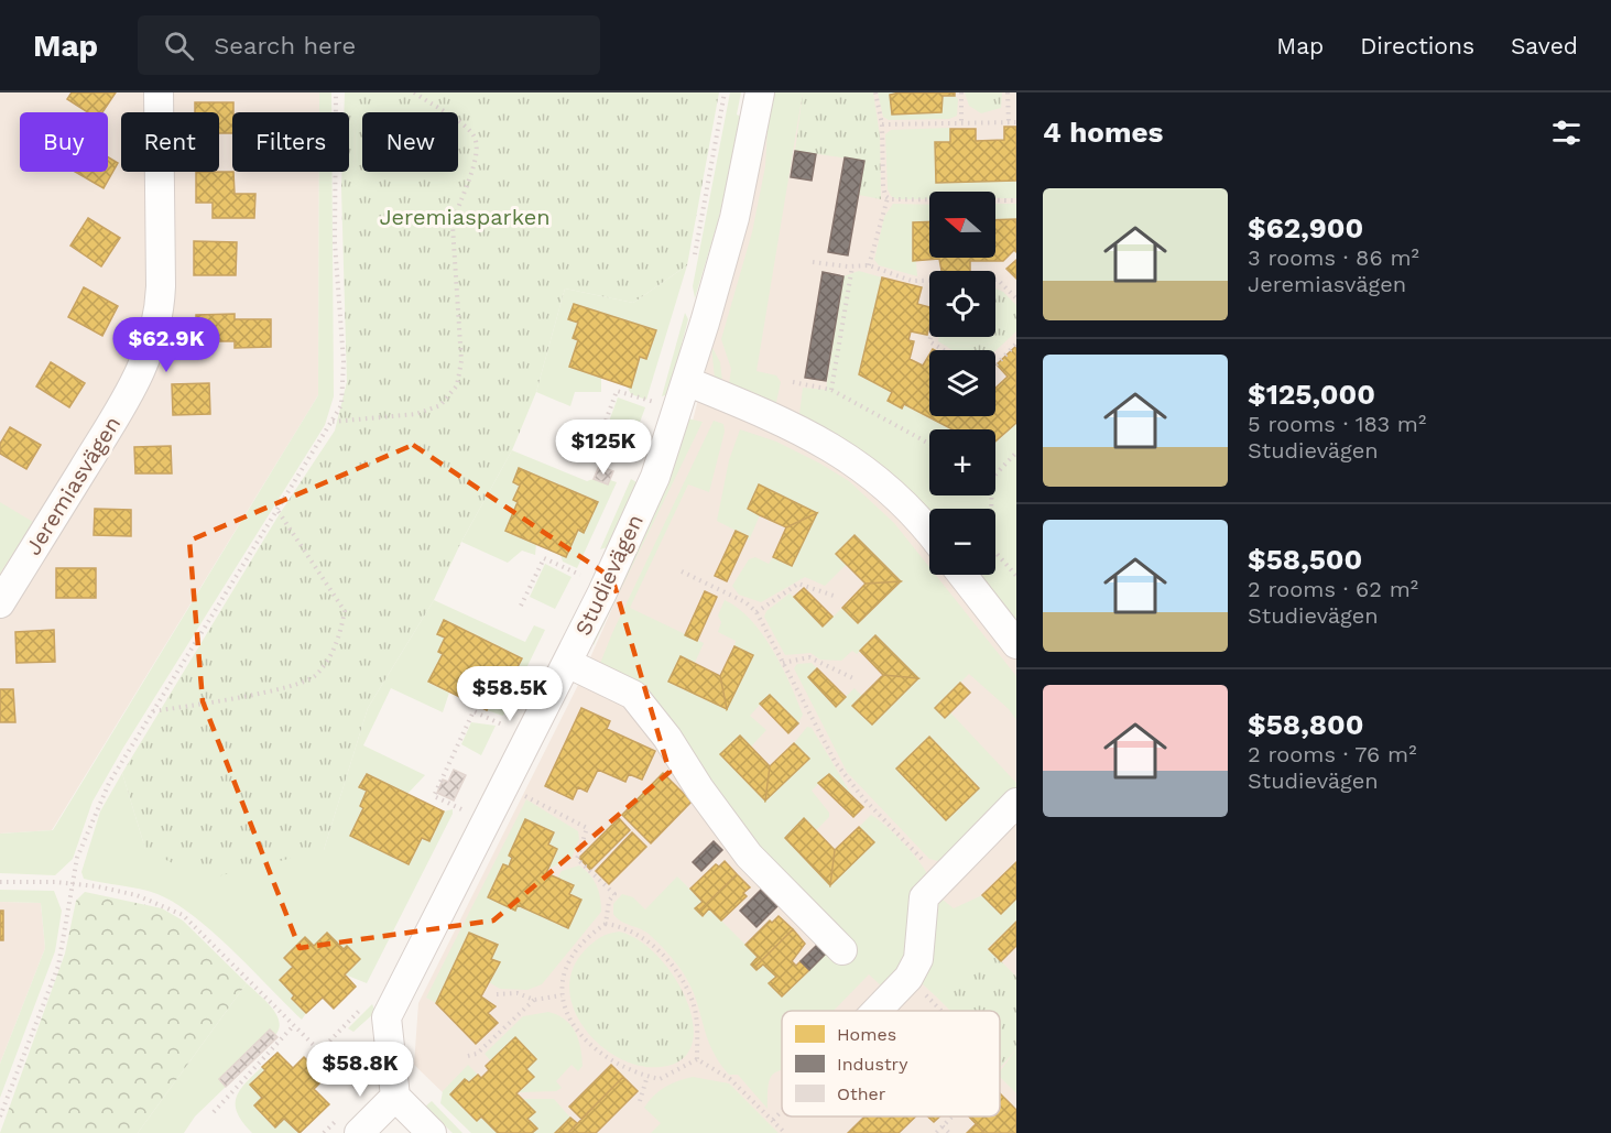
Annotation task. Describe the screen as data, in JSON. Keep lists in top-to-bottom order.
{
  "streets": {
    "street": ["Jeremiasvägen", "Studievägen"]
  },
  "parks": ["Jeremiasparken"],
  "legend": ["Homes", "Industry", "Other"],
  "north": "left",
  "page": {
    "header": "Map",
    "search": "Search here",
    "nav": ["Map", "Directions", "Saved"],
    "heading": "4 homes",
    "chip": [
      "Buy",
      "Rent",
      "Filters",
      "New"
    ],
    "list": [
      {
        "name": "$62,900",
        "note": "3 rooms · 86 m² · Jeremiasvägen"
      },
      {
        "name": "$125,000",
        "note": "5 rooms · 183 m² · Studievägen"
      },
      {
        "name": "$58,500",
        "note": "2 rooms · 62 m² · Studievägen"
      },
      {
        "name": "$58,800",
        "note": "2 rooms · 76 m² · Studievägen"
      }
    ],
    "map_buttons": ["+", "−"],
    "price": [
      "$62.9K",
      "$125K",
      "$58.5K",
      "$58.8K"
    ]
  }
}
